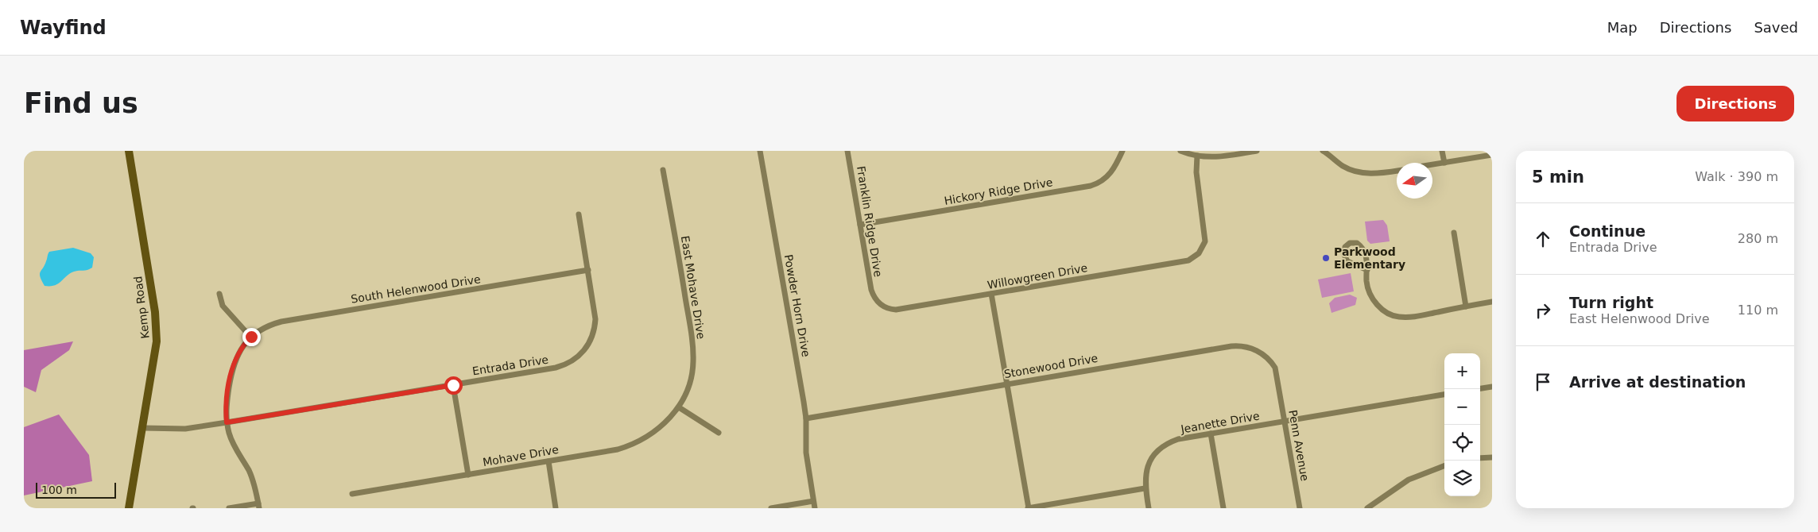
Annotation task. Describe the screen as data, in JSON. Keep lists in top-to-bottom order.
{
  "streets": {
    "main road": ["Kemp Road"],
    "street": [
      "Hickory Ridge Drive",
      "Franklin Ridge Drive",
      "Willowgreen Drive",
      "East Mohave Drive",
      "South Helenwood Drive",
      "Powder Horn Drive",
      "Entrada Drive",
      "Stonewood Drive",
      "Jeanette Drive",
      "Penn Avenue",
      "Mohave Drive"
    ]
  },
  "crossings": [
    ["Hickory Ridge Drive", "Franklin Ridge Drive"],
    ["Franklin Ridge Drive", "Willowgreen Drive"],
    ["East Mohave Drive", "Mohave Drive"],
    ["South Helenwood Drive", "Entrada Drive"],
    ["Powder Horn Drive", "Stonewood Drive"],
    ["Kemp Road", "Entrada Drive"],
    ["Stonewood Drive", "Penn Avenue"],
    ["Jeanette Drive", "Penn Avenue"]
  ],
  "places": ["Parkwood Elementary"],
  "scale_bar": "100 m",
  "north": "left",
  "page": {
    "header": "Wayfind",
    "nav": ["Map", "Directions", "Saved"],
    "buttons": "Directions",
    "title": "Find us",
    "heading": ["5 min", "Walk · 390 m"],
    "list": [
      ["Continue", "Entrada Drive", "280 m"],
      ["Turn right", "East Helenwood Drive", "110 m"],
      "Arrive at destination"
    ],
    "map_buttons": ["+", "−"],
    "scale": "100 m"
  }
}
